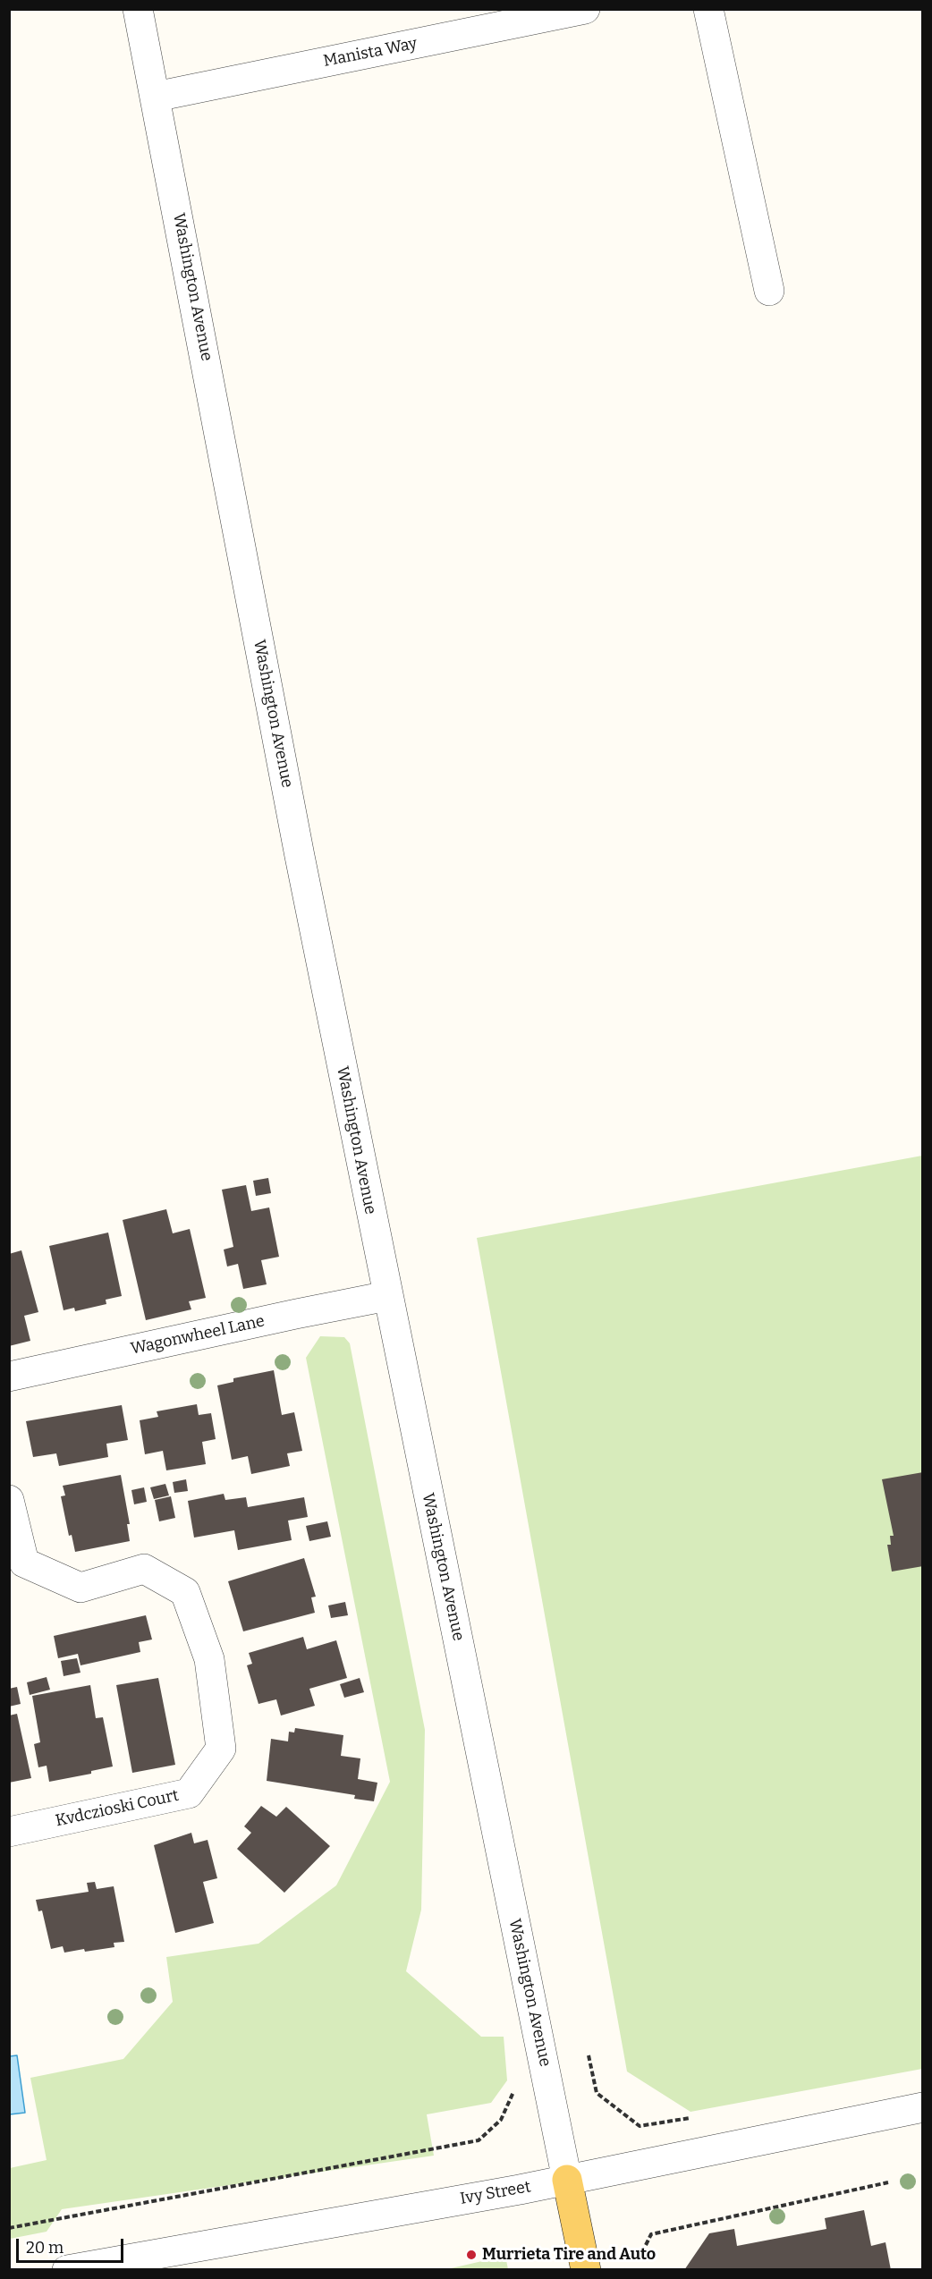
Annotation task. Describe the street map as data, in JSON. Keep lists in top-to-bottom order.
{
  "streets": {
    "main road": ["Washington Avenue"],
    "street": [
      "Manista Way",
      "Wagonwheel Lane",
      "Kvdczioski Court",
      "Ivy Street"
    ]
  },
  "crossings": [
    ["Manista Way", "Washington Avenue"],
    ["Washington Avenue", "Wagonwheel Lane"],
    ["Washington Avenue", "Ivy Street"]
  ],
  "places": ["Murrieta Tire and Auto"],
  "scale_bar": "20 m"
}
